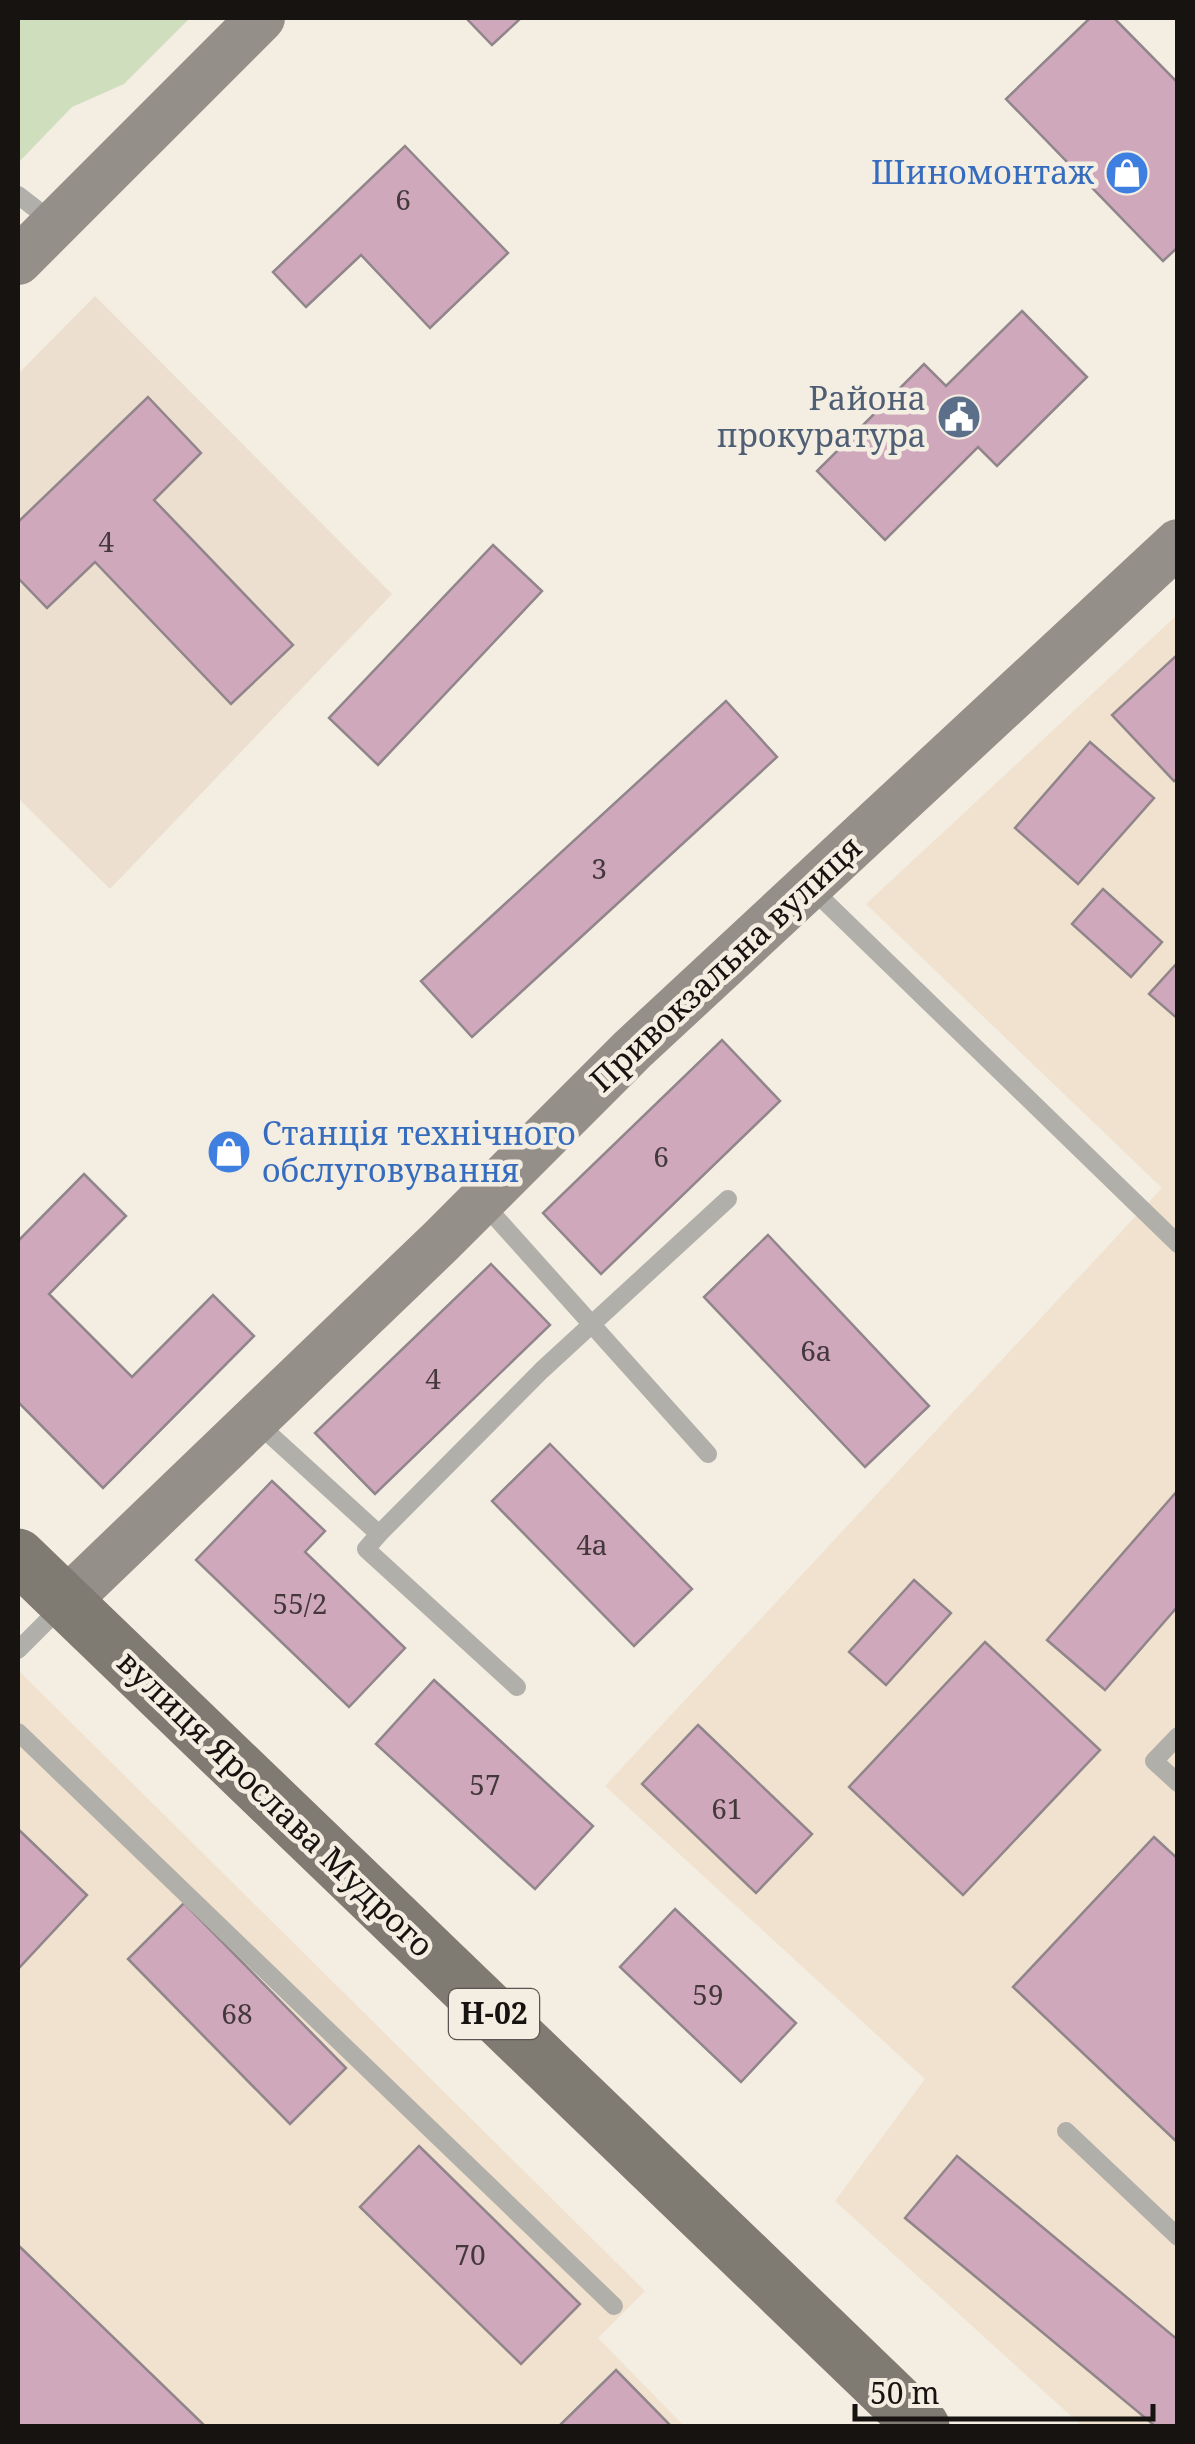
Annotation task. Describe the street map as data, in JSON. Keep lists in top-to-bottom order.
{
  "streets": {
    "main road": ["вулиця Ярослава Мудрого", "Н-02"],
    "street": ["Привокзальна вулиця"]
  },
  "crossings": [
    ["Привокзальна вулиця", "вулиця Ярослава Мудрого"]
  ],
  "places": {
    "shop": ["Шиномонтаж", "Станція технічного обслуговування"],
    "public building": ["Района прокуратура"]
  },
  "house_numbers": [
    "6",
    "4",
    "3",
    "6",
    "6а",
    "4",
    "4а",
    "55/2",
    "57",
    "61",
    "59",
    "68",
    "70"
  ],
  "scale_bar": "50 m"
}
